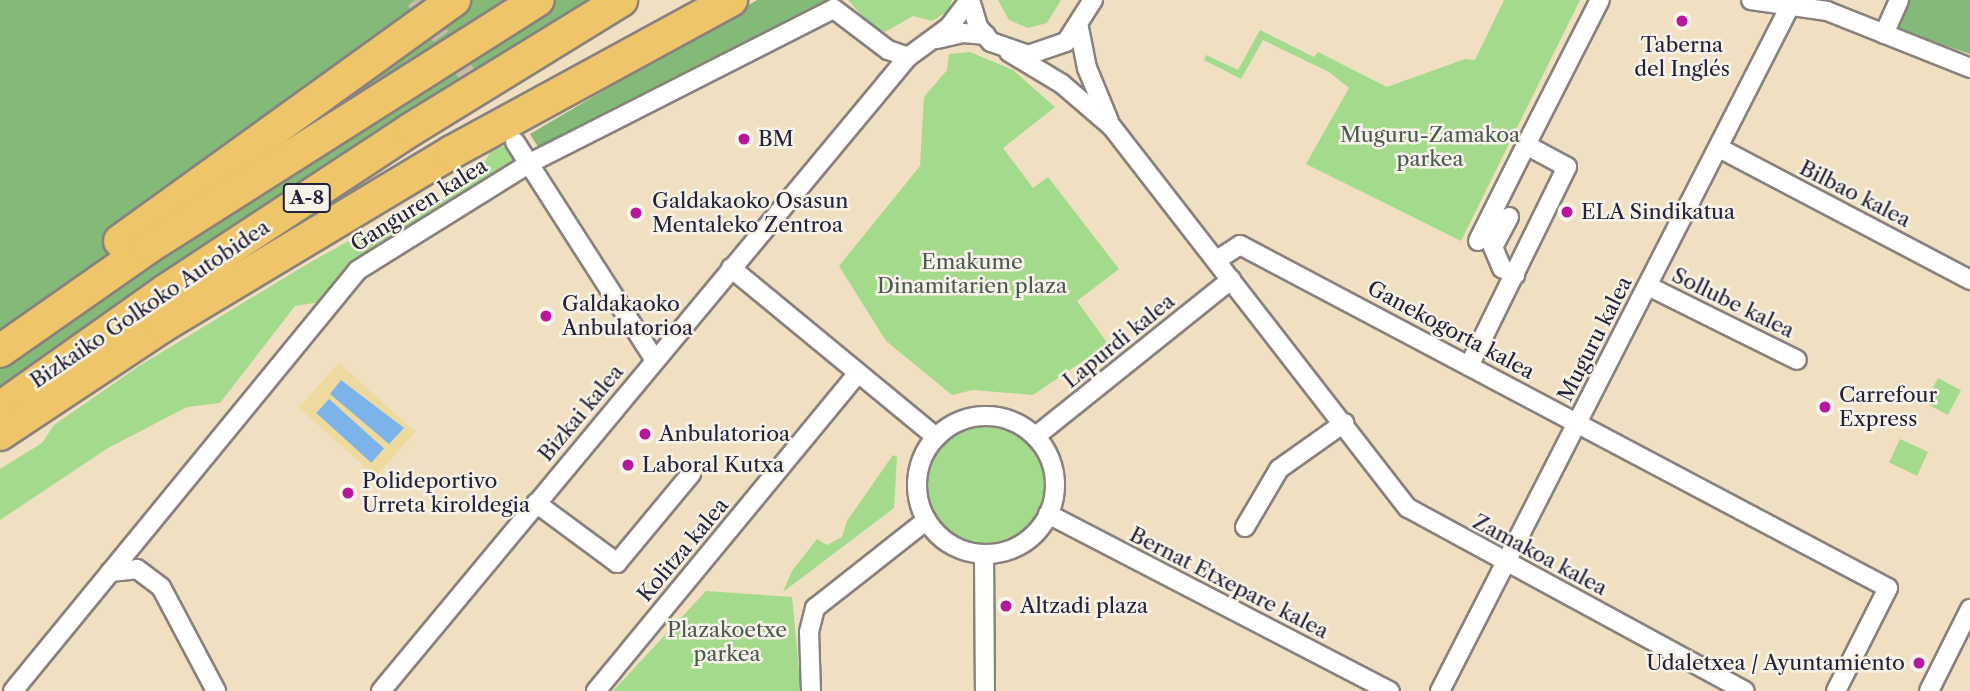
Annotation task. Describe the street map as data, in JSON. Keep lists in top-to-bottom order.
{
  "streets": {
    "highway": ["A-8", "Bizkaiko Golkoko Autobidea"],
    "street": [
      "Bilbao kalea",
      "Ganguren kalea",
      "Sollube kalea",
      "Ganekogorta kalea",
      "Muguru kalea",
      "Lapurdi kalea",
      "Bizkai kalea",
      "Kolitza kalea",
      "Zamakoa kalea",
      "Bernat Etxepare kalea"
    ]
  },
  "crossings": [
    ["Bilbao kalea", "Muguru kalea"],
    ["Ganguren kalea", "Bizkai kalea"],
    ["Sollube kalea", "Muguru kalea"],
    ["Ganekogorta kalea", "Muguru kalea"],
    ["Ganekogorta kalea", "Zamakoa kalea"],
    ["Muguru kalea", "Zamakoa kalea"],
    ["Lapurdi kalea", "Zamakoa kalea"],
    ["Lapurdi kalea", "Bernat Etxepare kalea"],
    ["Bizkai kalea", "Kolitza kalea"]
  ],
  "parks": ["Muguru-Zamakoa parkea", "Emakume Dinamitarien plaza", "Plazakoetxe parkea"],
  "places": [
    "Taberna del Inglés",
    "BM",
    "ELA Sindikatua",
    "Galdakaoko Osasun Mentaleko Zentroa",
    "Galdakaoko Anbulatorioa",
    "Carrefour Express",
    "Anbulatorioa",
    "Laboral Kutxa",
    "Polideportivo Urreta kiroldegia",
    "Altzadi plaza",
    "Udaletxea / Ayuntamiento"
  ]
}
